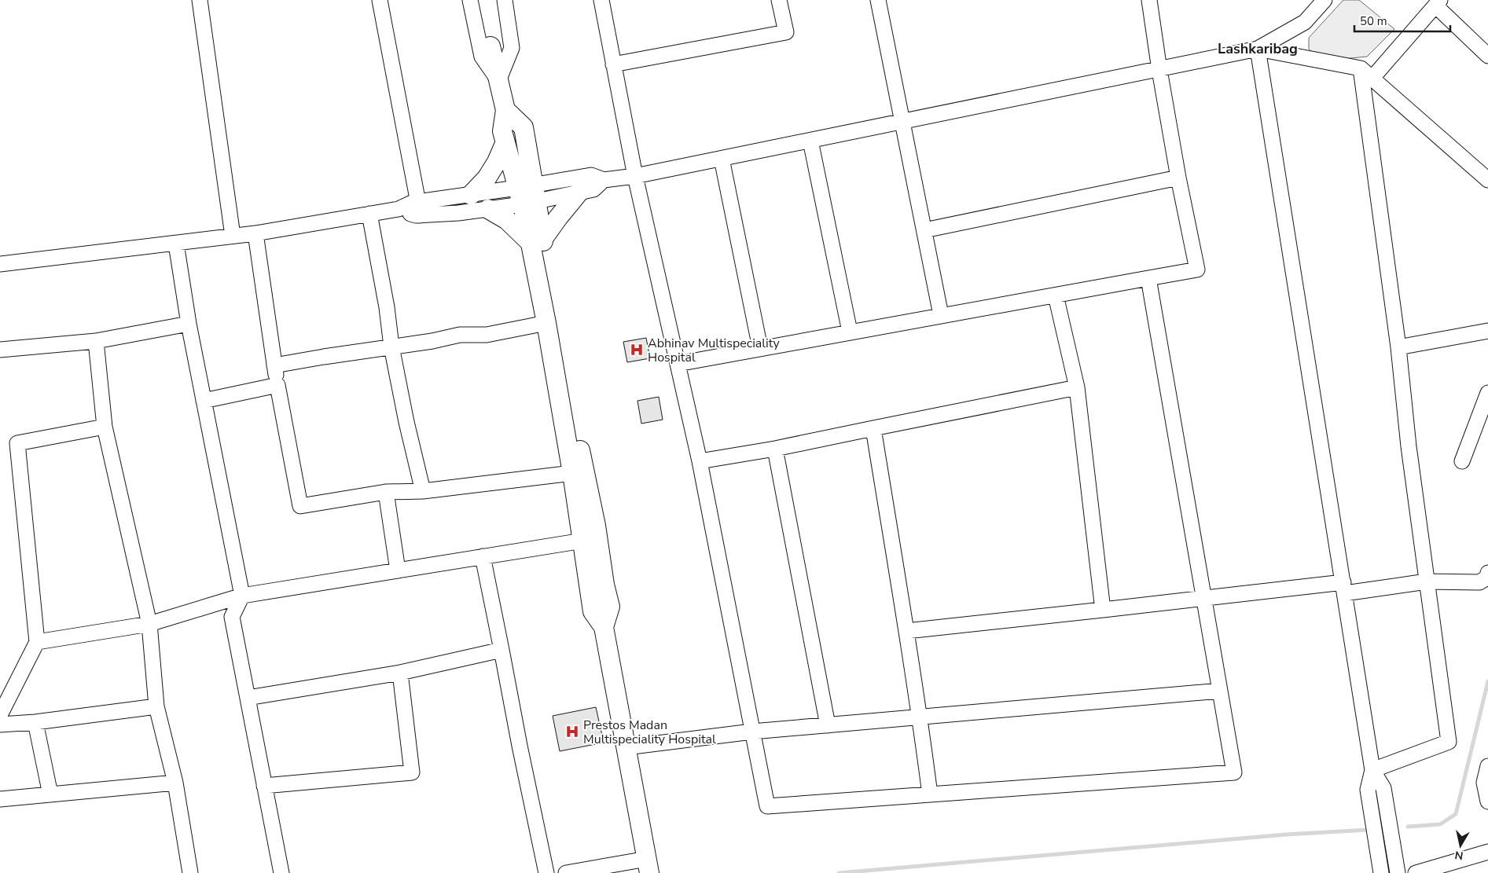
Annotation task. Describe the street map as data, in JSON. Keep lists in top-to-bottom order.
{
  "districts": ["Lashkaribag"],
  "places": {
    "hospital": ["Abhinav Multispeciality Hospital", "Prestos Madan Multispeciality Hospital"]
  },
  "scale_bar": "50 m",
  "north": "bottom"
}
